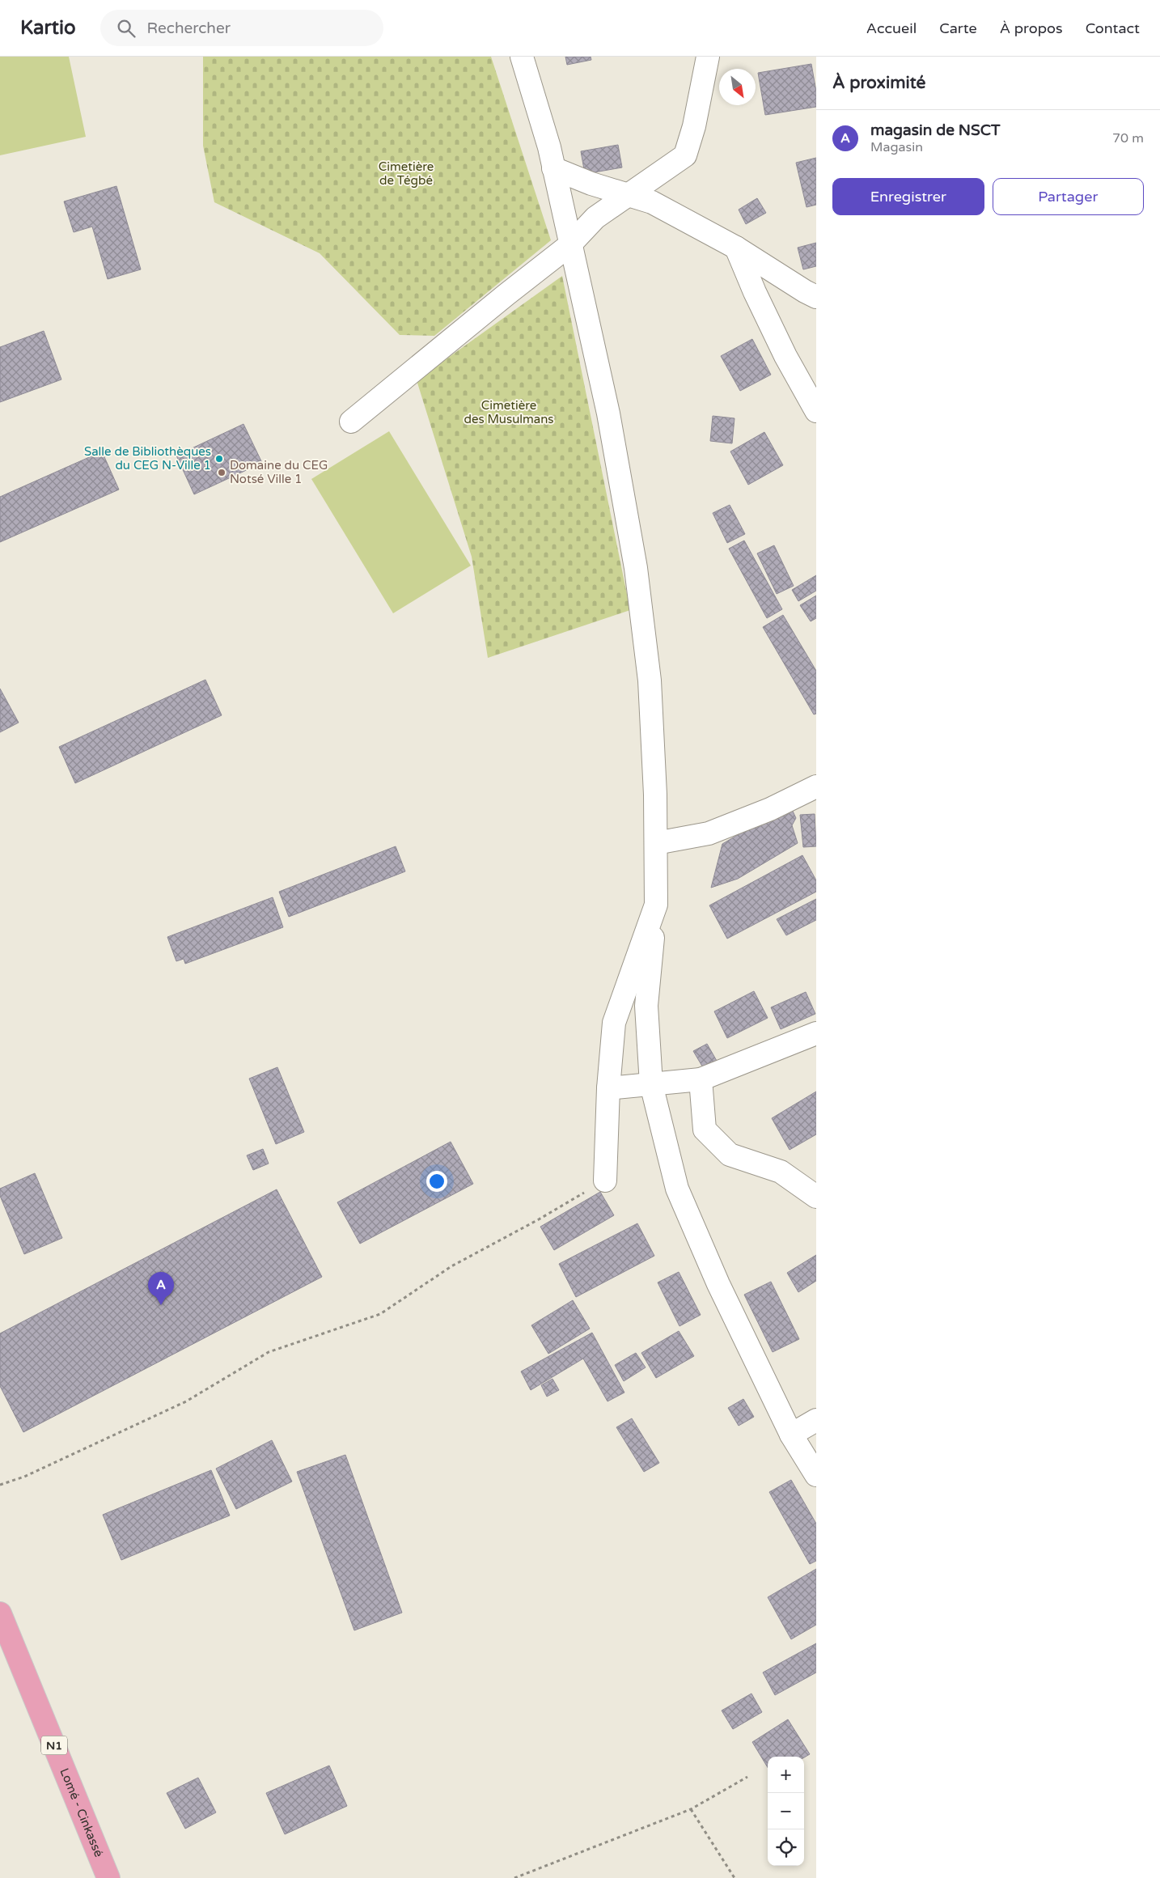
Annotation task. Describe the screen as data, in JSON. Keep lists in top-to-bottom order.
{
  "streets": {
    "highway": ["N1", "Lomé - Cinkassé"]
  },
  "parks": ["Cimetière de Tégbé", "Cimetière des Musulmans"],
  "places": ["Salle de Bibliothèques du CEG N-Ville 1", "Domaine du CEG Notsé Ville 1"],
  "north": "bottom right",
  "page": {
    "header": "Kartio",
    "search": "Rechercher",
    "nav": [
      "Accueil",
      "Carte",
      "À propos",
      "Contact"
    ],
    "heading": "À proximité",
    "list": [
      {
        "mark": "A",
        "name": "magasin de NSCT",
        "note": "Magasin",
        "value": "70 m"
      }
    ],
    "buttons": ["Enregistrer", "Partager"],
    "pins": "A",
    "map_buttons": ["+", "−"]
  }
}
